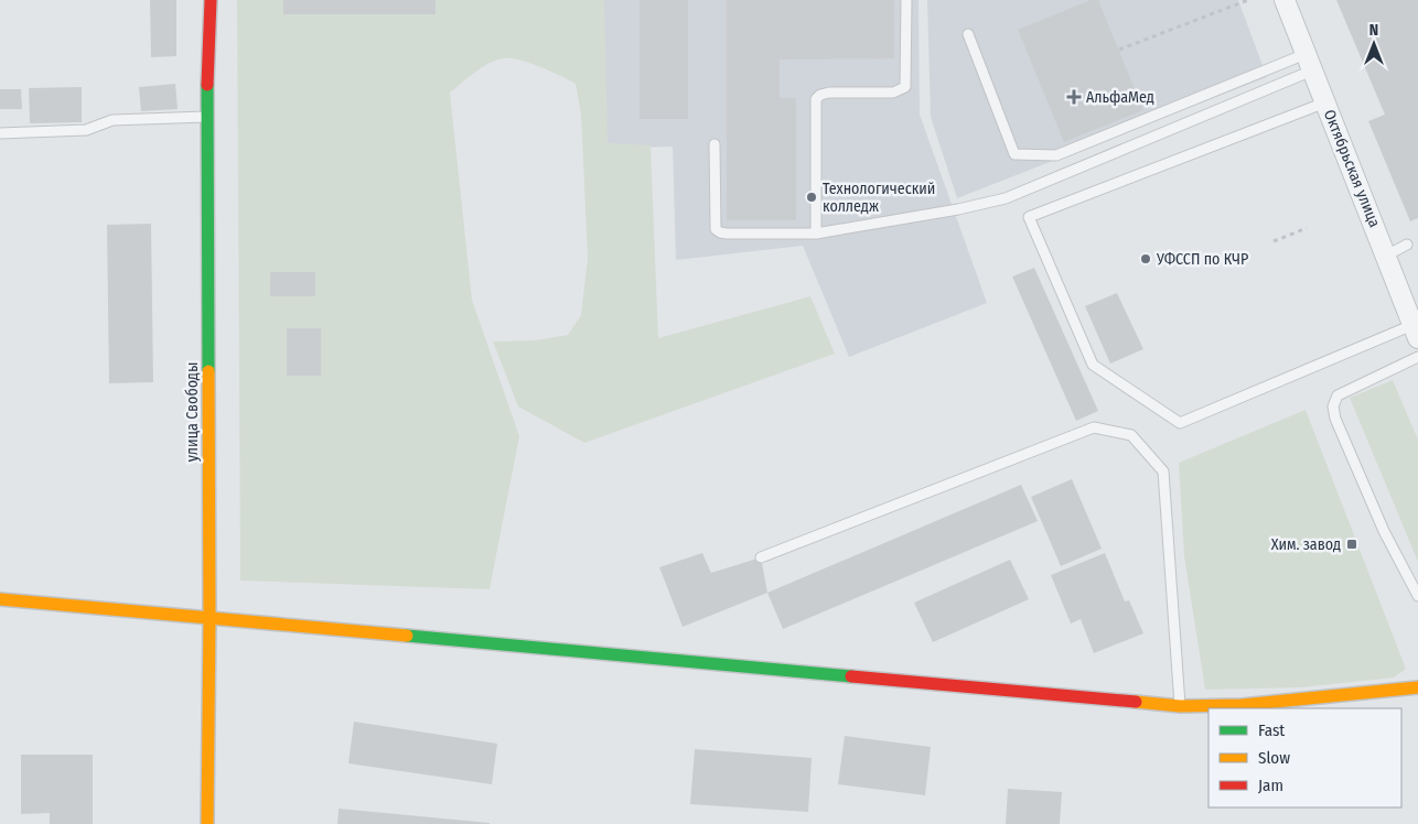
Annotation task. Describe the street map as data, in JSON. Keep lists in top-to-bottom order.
{
  "streets": {
    "street": ["Октябрьская улица", "улица Свободы"]
  },
  "places": {
    "health": ["АльфаМед"],
    "other": ["Технологический колледж", "УФССП по КЧР"],
    "transit": ["Хим. завод"]
  },
  "legend": ["Fast", "Slow", "Jam"],
  "north": "top"
}
